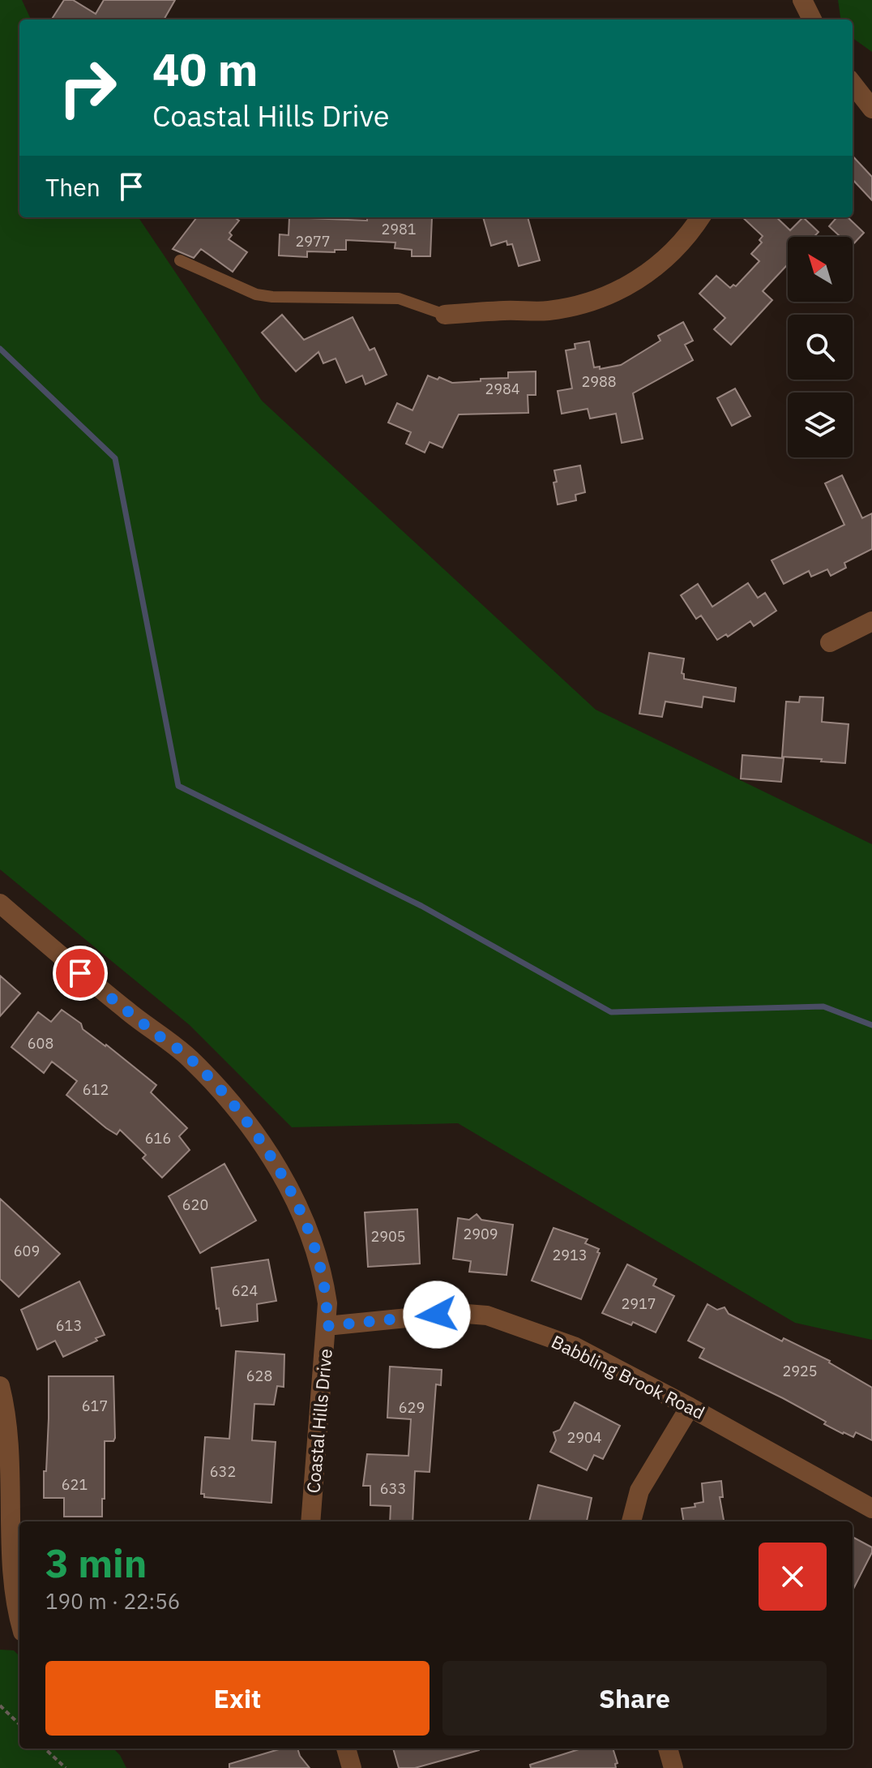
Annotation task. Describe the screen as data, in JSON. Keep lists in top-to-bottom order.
{
  "streets": {
    "street": ["Babbling Brook Road", "Coastal Hills Drive"]
  },
  "crossings": [
    ["Babbling Brook Road", "Coastal Hills Drive"]
  ],
  "house_numbers": [
    "2981",
    "2977",
    "2988",
    "2984",
    "608",
    "612",
    "616",
    "620",
    "2909",
    "2905",
    "609",
    "2913",
    "624",
    "2917",
    "613",
    "2925",
    "628",
    "617",
    "629",
    "2904",
    "632",
    "621",
    "633"
  ],
  "north": "top left",
  "page": {
    "turn": ["40 m", "Coastal Hills Drive"],
    "then": "Then",
    "heading": ["3 min", "190 m · 22:56"],
    "buttons": ["Exit", "Share"]
  }
}
